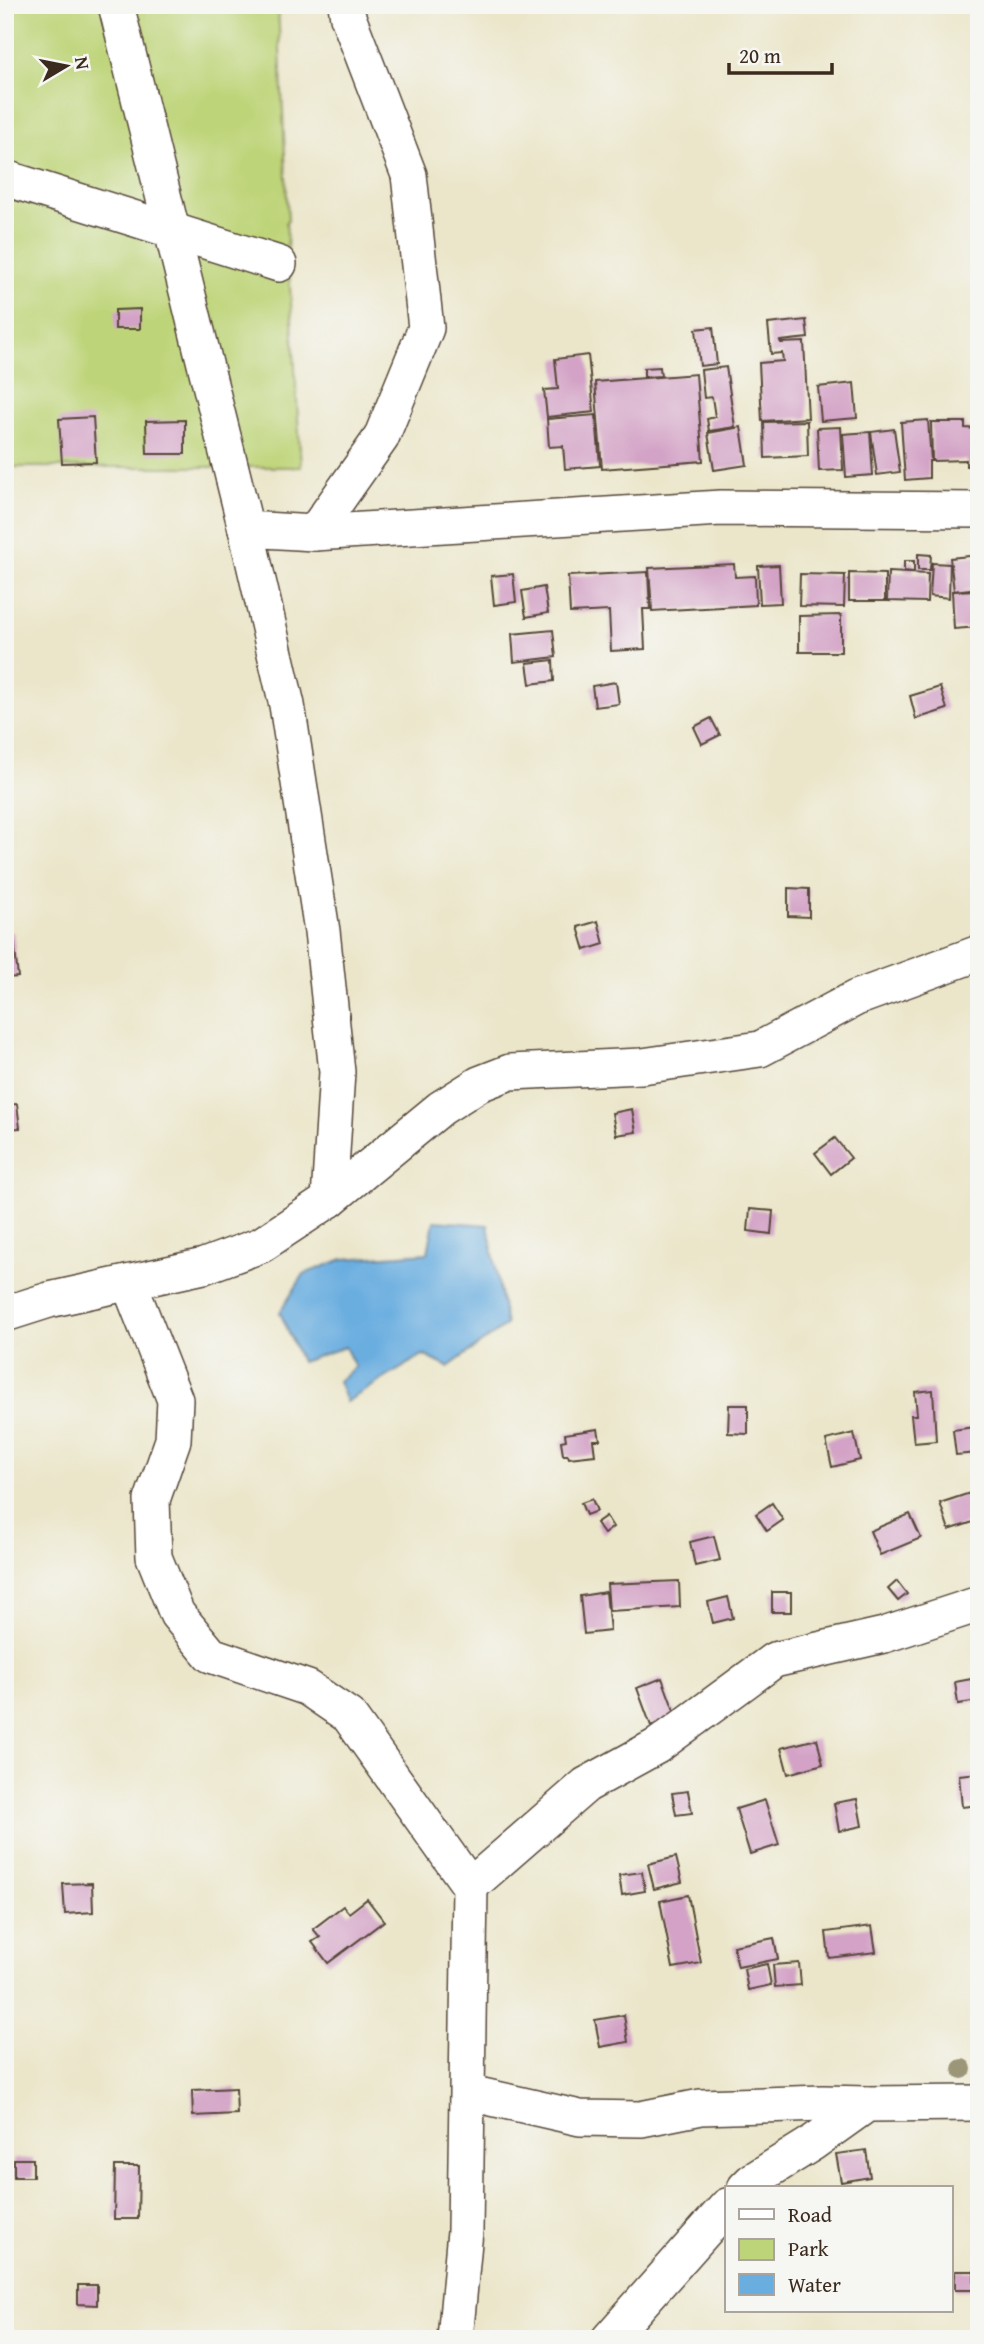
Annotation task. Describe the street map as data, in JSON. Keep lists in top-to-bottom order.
{
  "legend": ["Road", "Park", "Water"],
  "scale_bar": "20 m",
  "north": "right"
}
